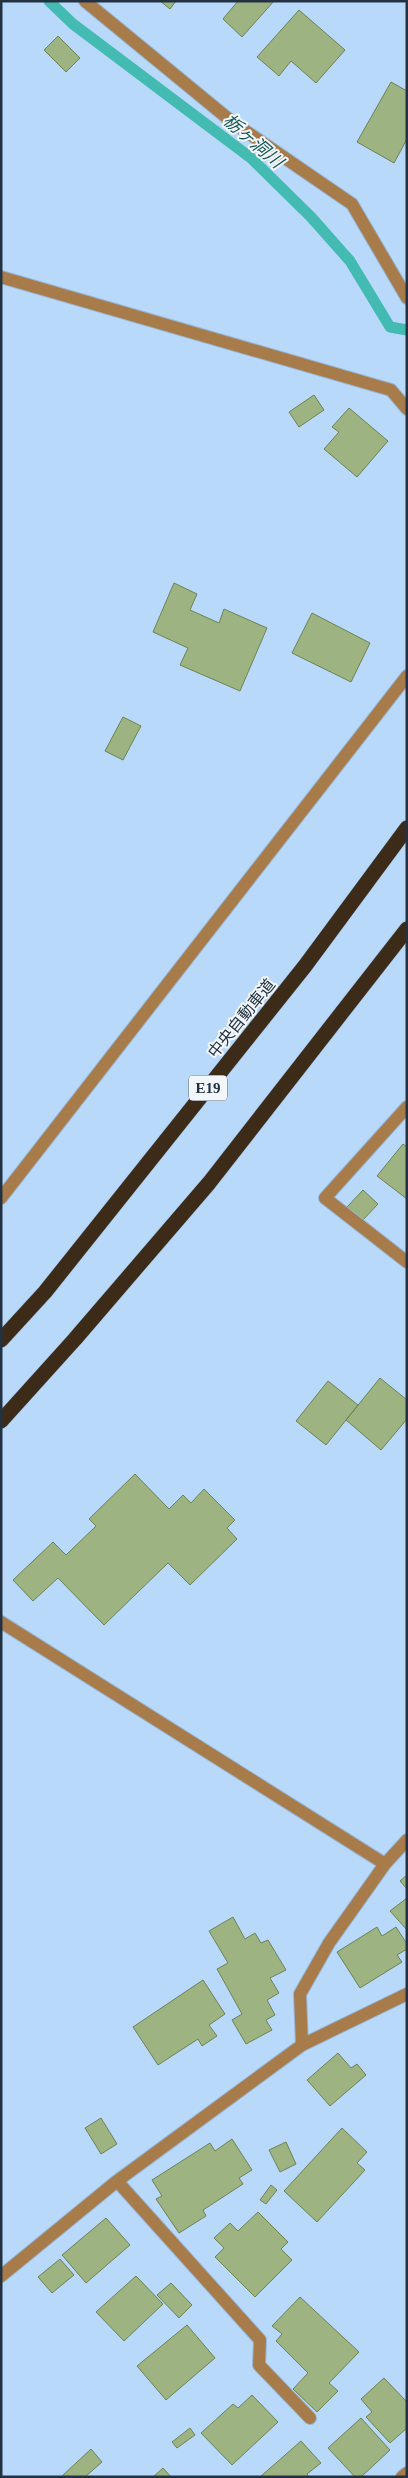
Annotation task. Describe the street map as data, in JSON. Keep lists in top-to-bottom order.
{
  "streets": {
    "highway": ["中央自動車道", "E19"]
  },
  "water": ["栃ヶ洞川"]
}
